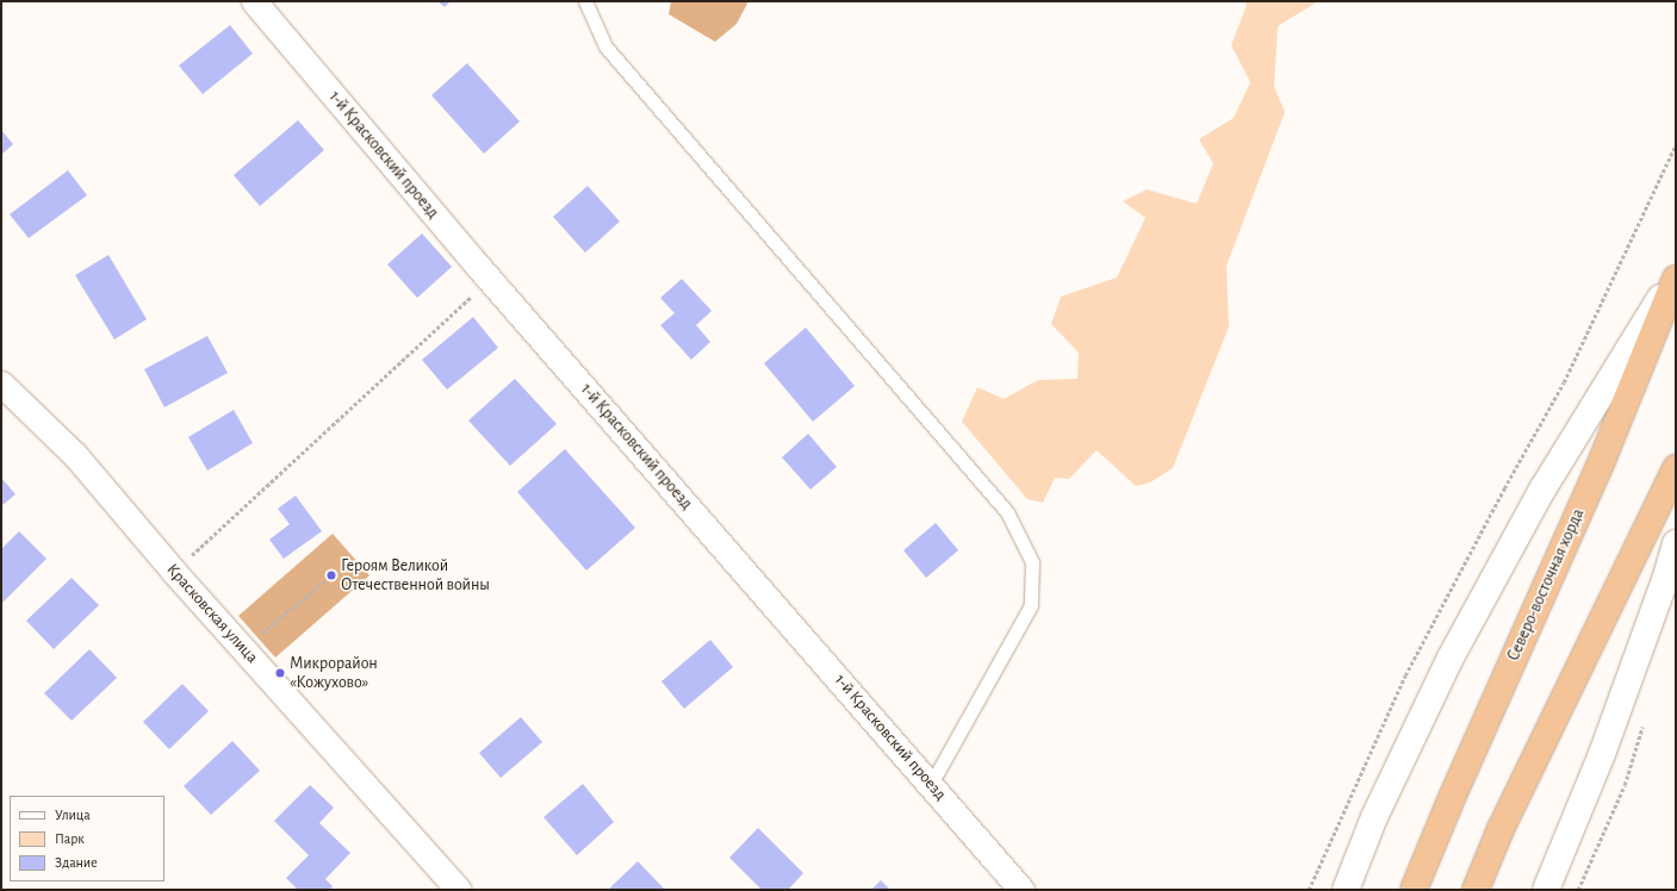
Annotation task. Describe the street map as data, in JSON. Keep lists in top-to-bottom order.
{
  "streets": {
    "highway": ["Северо-восточная хорда"],
    "street": ["1-й Красковский проезд", "Красковская улица"]
  },
  "places": ["Героям Великой Отечественной войны", "Микрорайон «Кожухово»"],
  "legend": ["Улица", "Парк", "Здание"]
}
